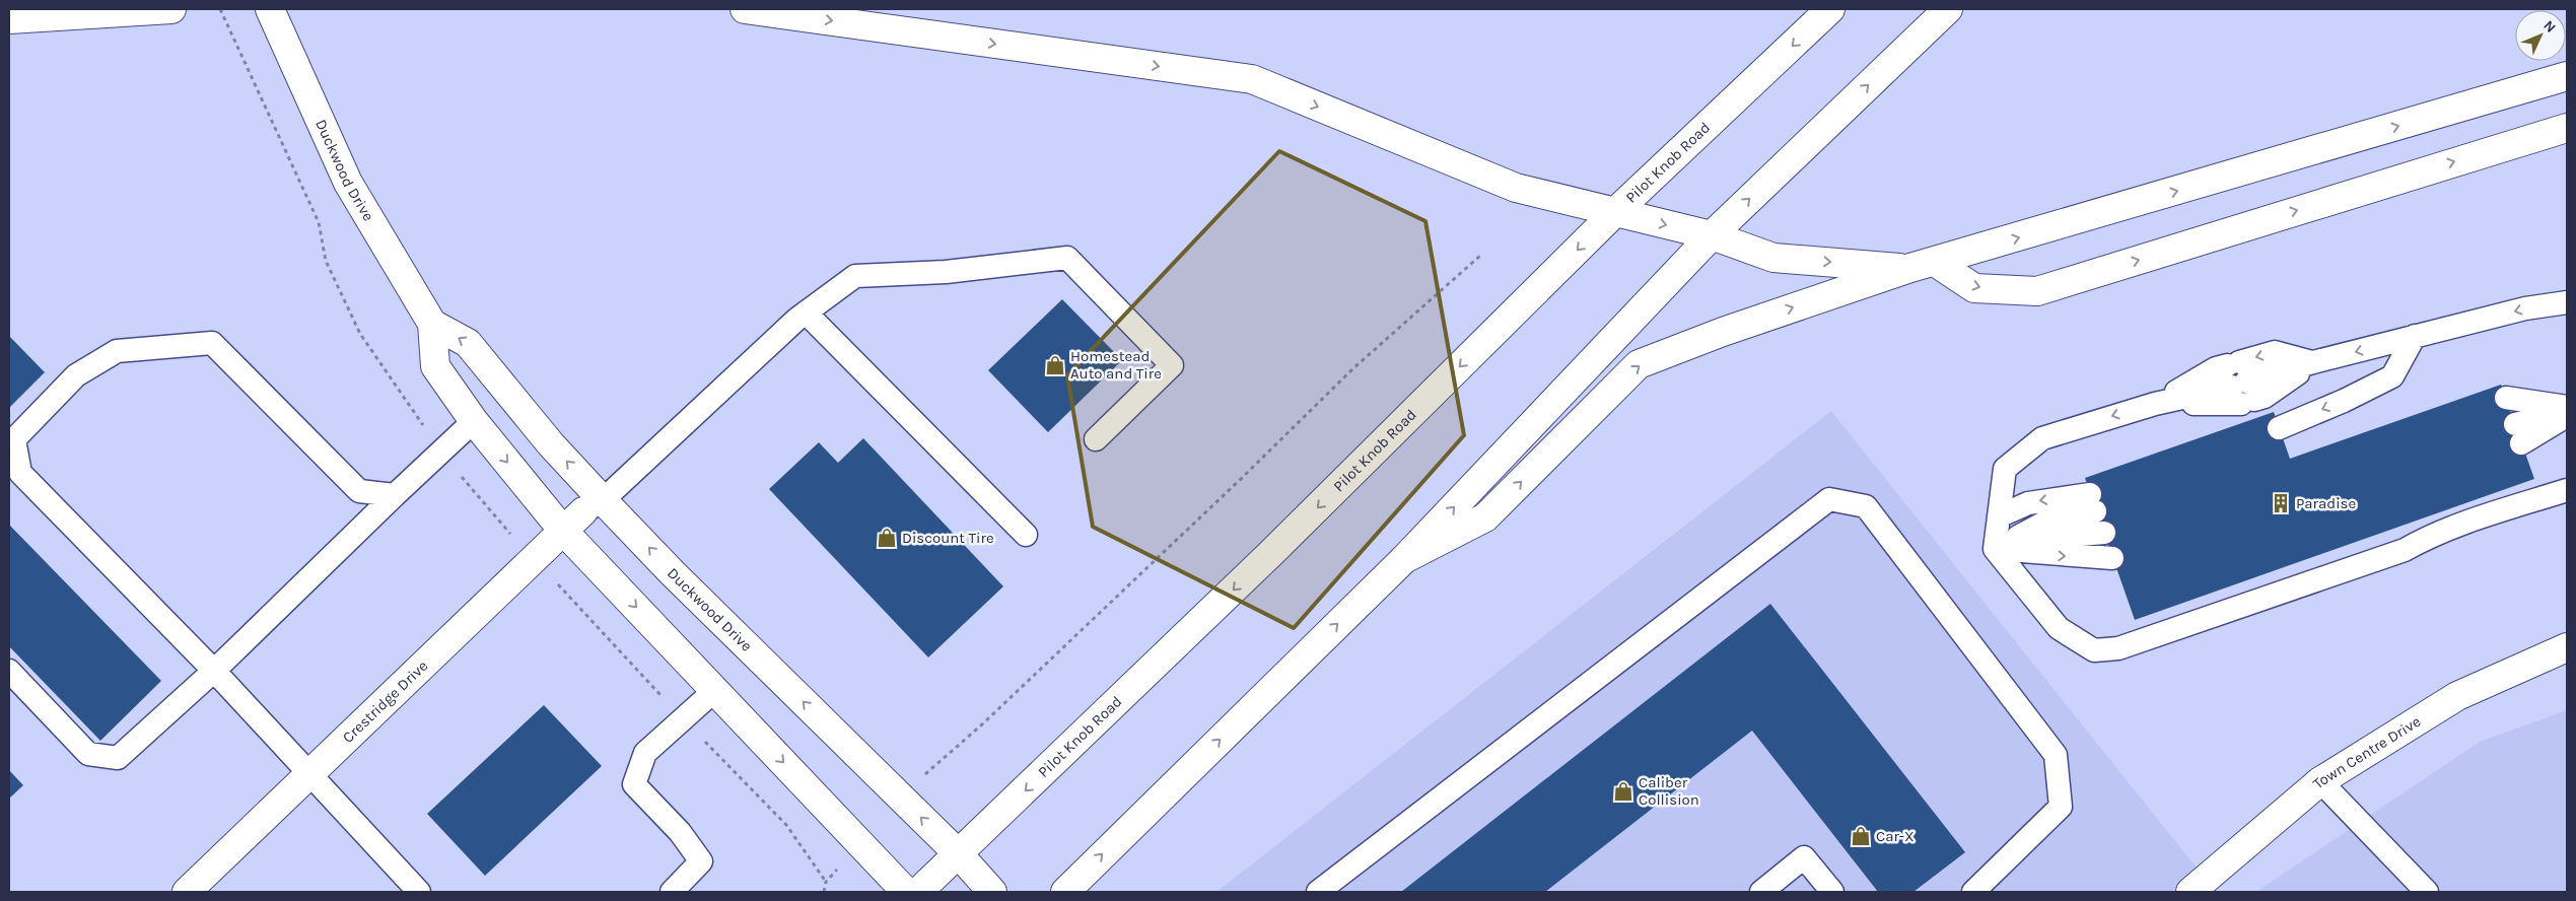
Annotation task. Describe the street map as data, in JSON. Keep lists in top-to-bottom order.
{
  "streets": {
    "main road": [
      "Pilot Knob Road",
      "Duckwood Drive",
      "Crestridge Drive",
      "Town Centre Drive"
    ]
  },
  "crossings": [
    ["Pilot Knob Road", "Duckwood Drive"],
    ["Duckwood Drive", "Crestridge Drive"]
  ],
  "places": {
    "shop": [
      "Homestead Auto and Tire",
      "Discount Tire",
      "Caliber Collision",
      "Car-X"
    ],
    "building": ["Paradise"]
  },
  "north": "top right"
}
